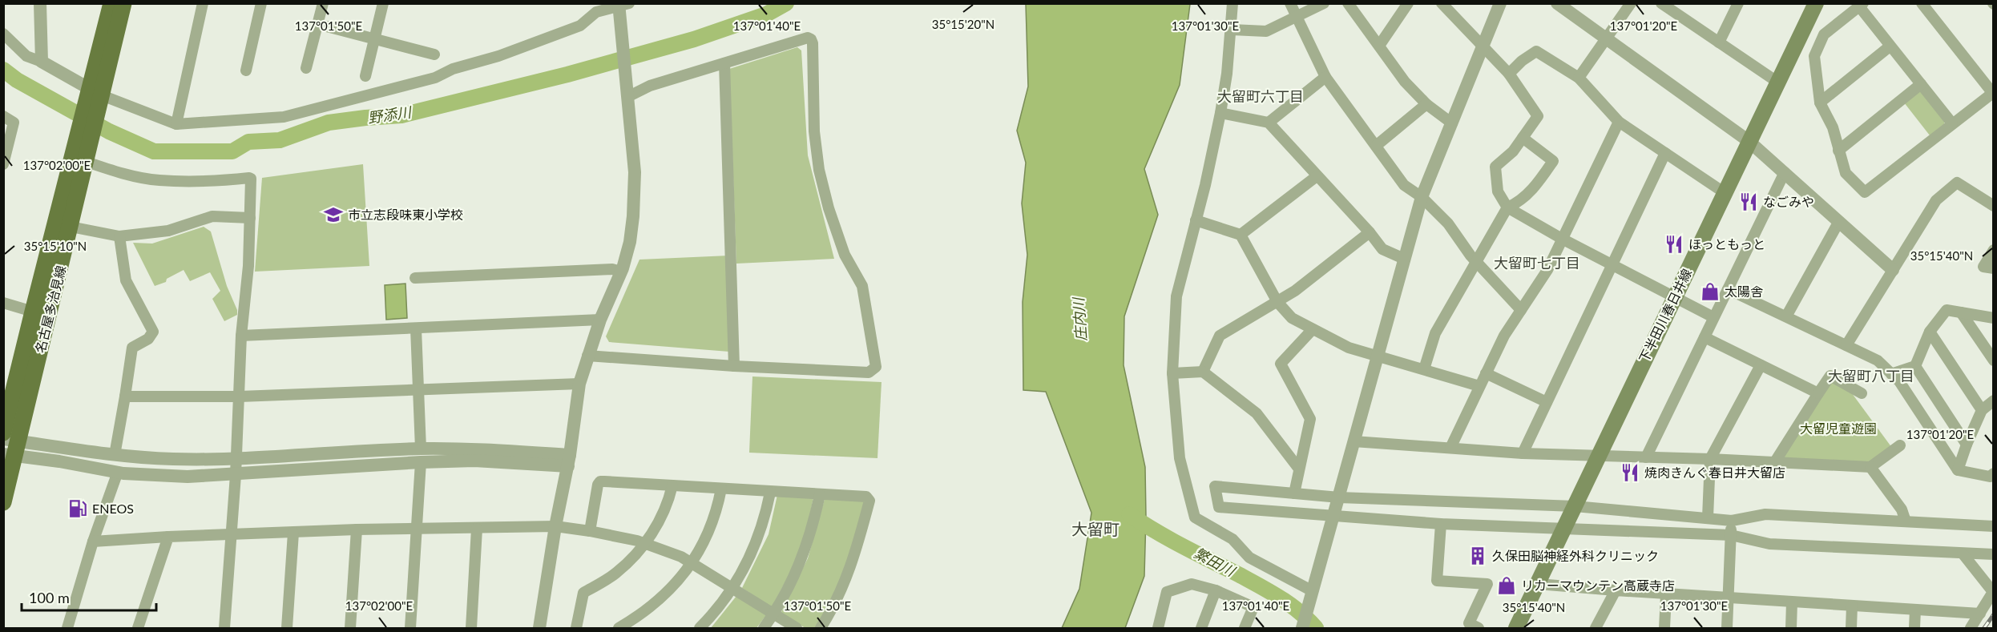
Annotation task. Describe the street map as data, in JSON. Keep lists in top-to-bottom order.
{
  "streets": {
    "main road": ["名古屋多治見線", "下半田川春日井線"]
  },
  "districts": [
    "大留町六丁目",
    "大留町七丁目",
    "大留町八丁目",
    "大留町"
  ],
  "water": ["野添川", "庄内川", "繁田川"],
  "parks": ["大留児童遊園"],
  "places": {
    "restaurant": ["なごみや", "ほっともっと", "焼肉きんぐ春日井大留店"],
    "school or university": ["市立志段味東小学校"],
    "shop": ["太陽舎", "リカーマウンテン高蔵寺店"],
    "fuel station": ["ENEOS"],
    "building": ["久保田脳神経外科クリニック"]
  },
  "scale_bar": "100 m",
  "coordinates": [
    "35°15'20\"N",
    "137°01'50\"E",
    "137°01'40\"E",
    "137°01'30\"E",
    "137°01'20\"E",
    "137°02'00\"E",
    "35°15'10\"N",
    "35°15'40\"N"
  ]
}
